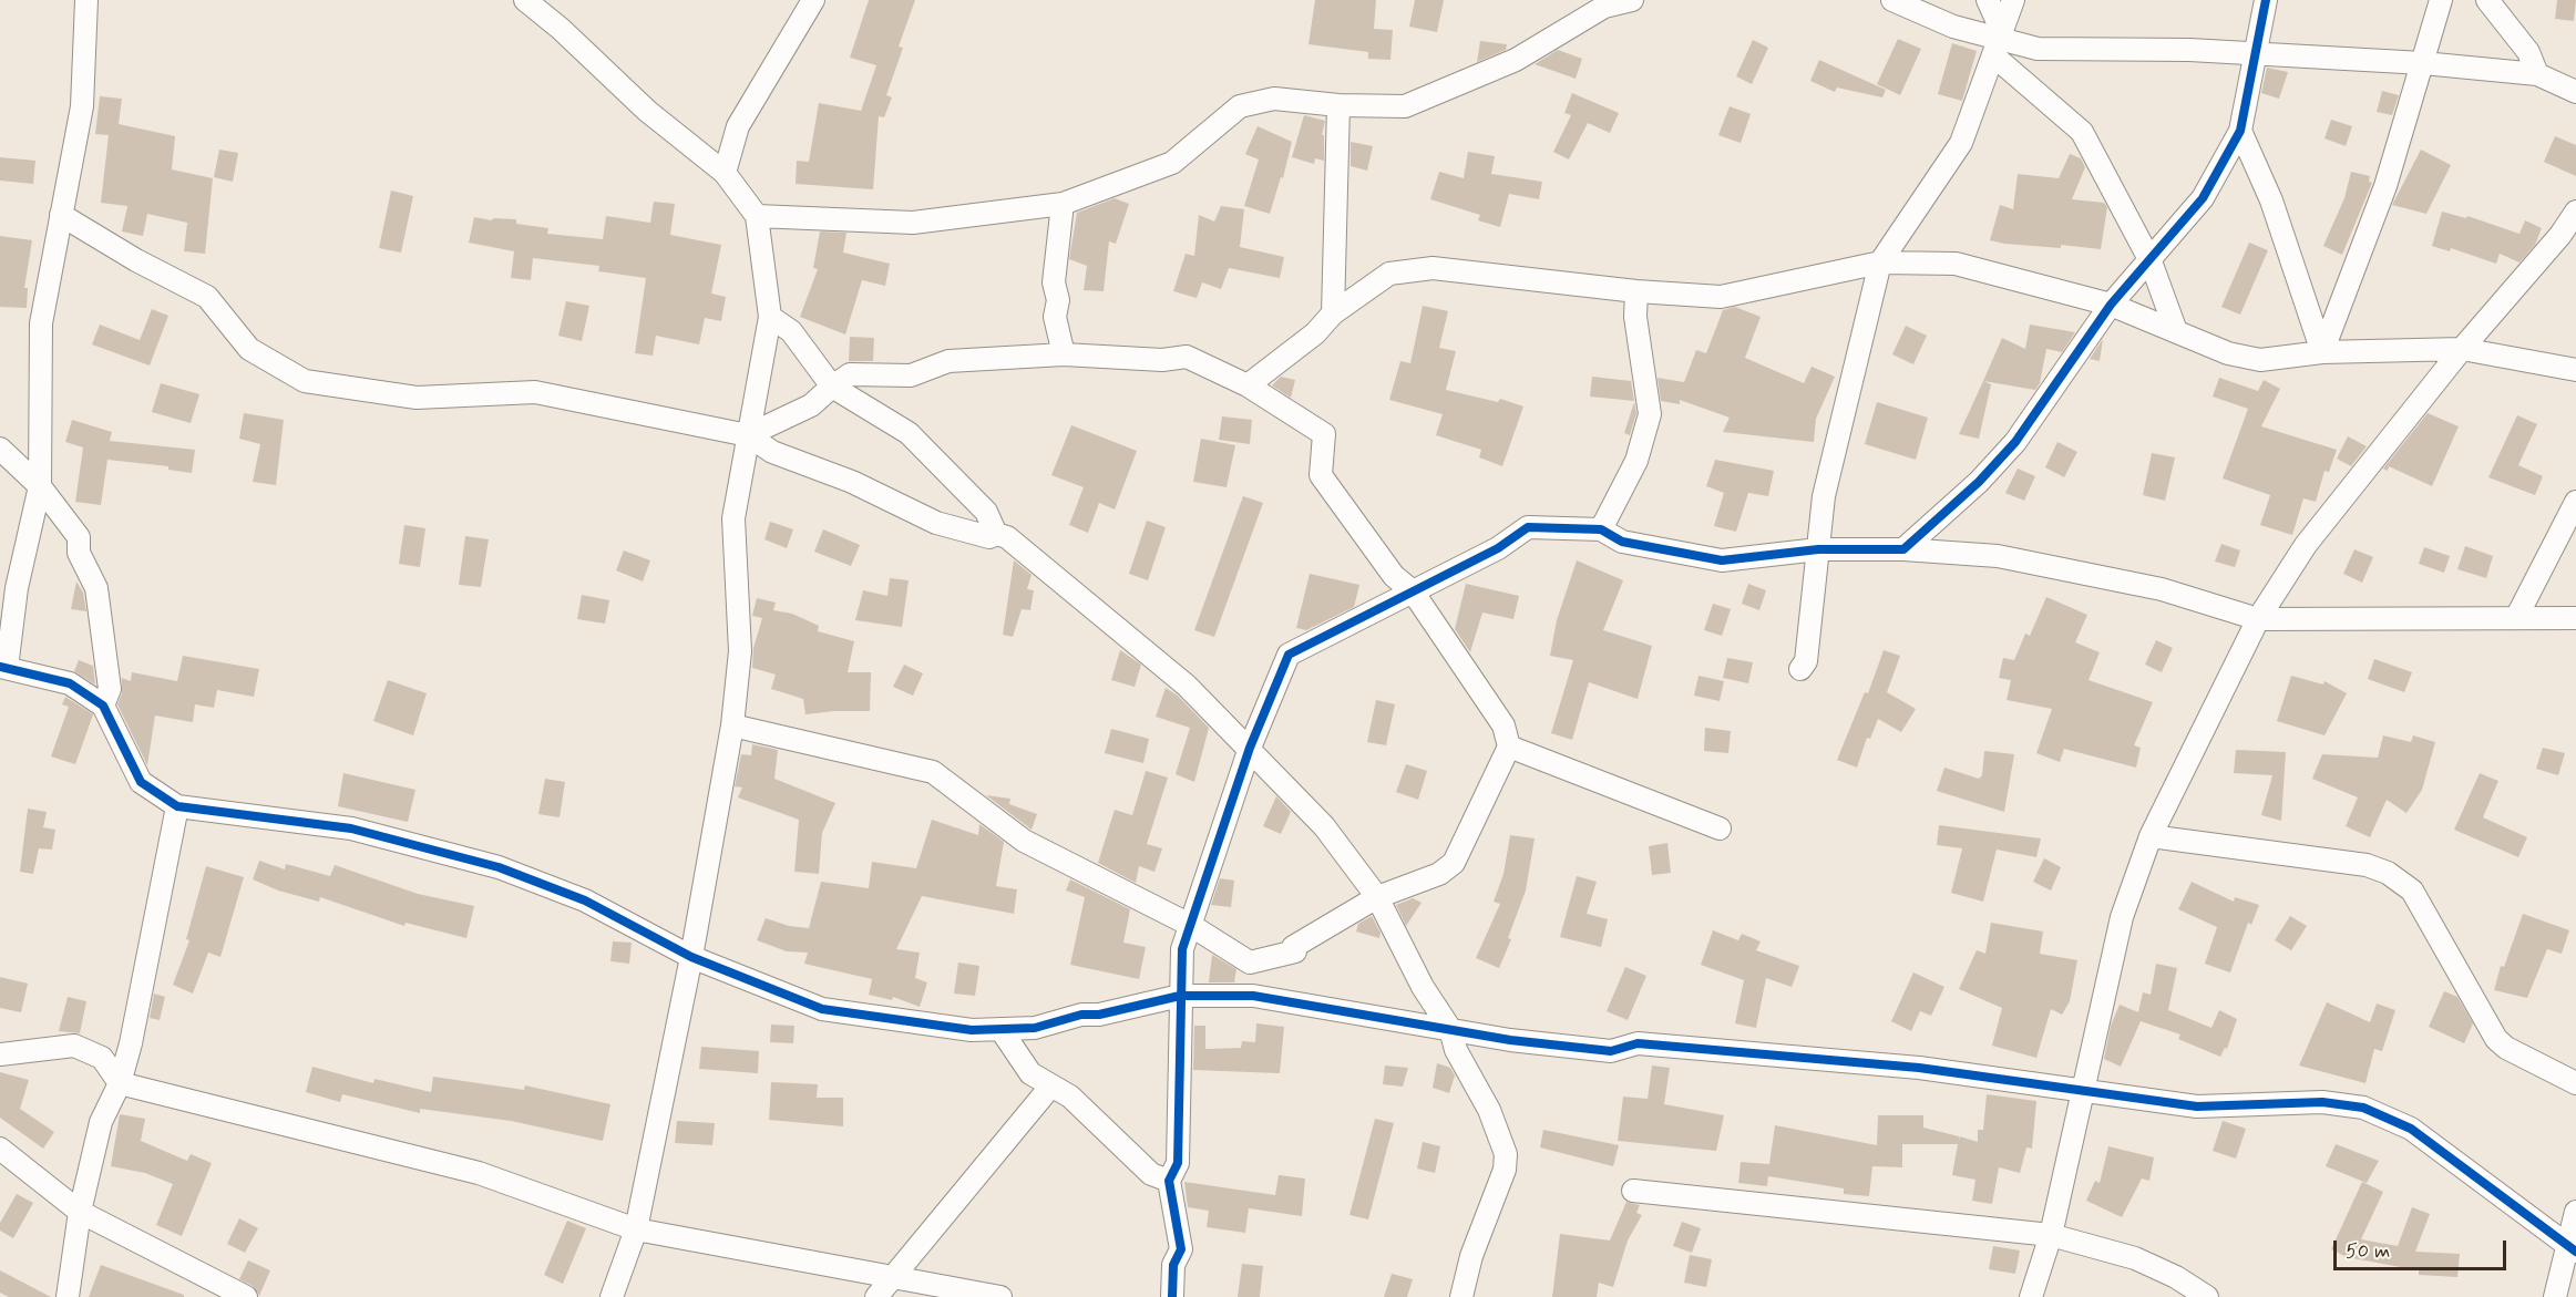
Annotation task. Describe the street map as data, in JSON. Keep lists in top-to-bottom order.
{
  "scale_bar": "50 m"
}
